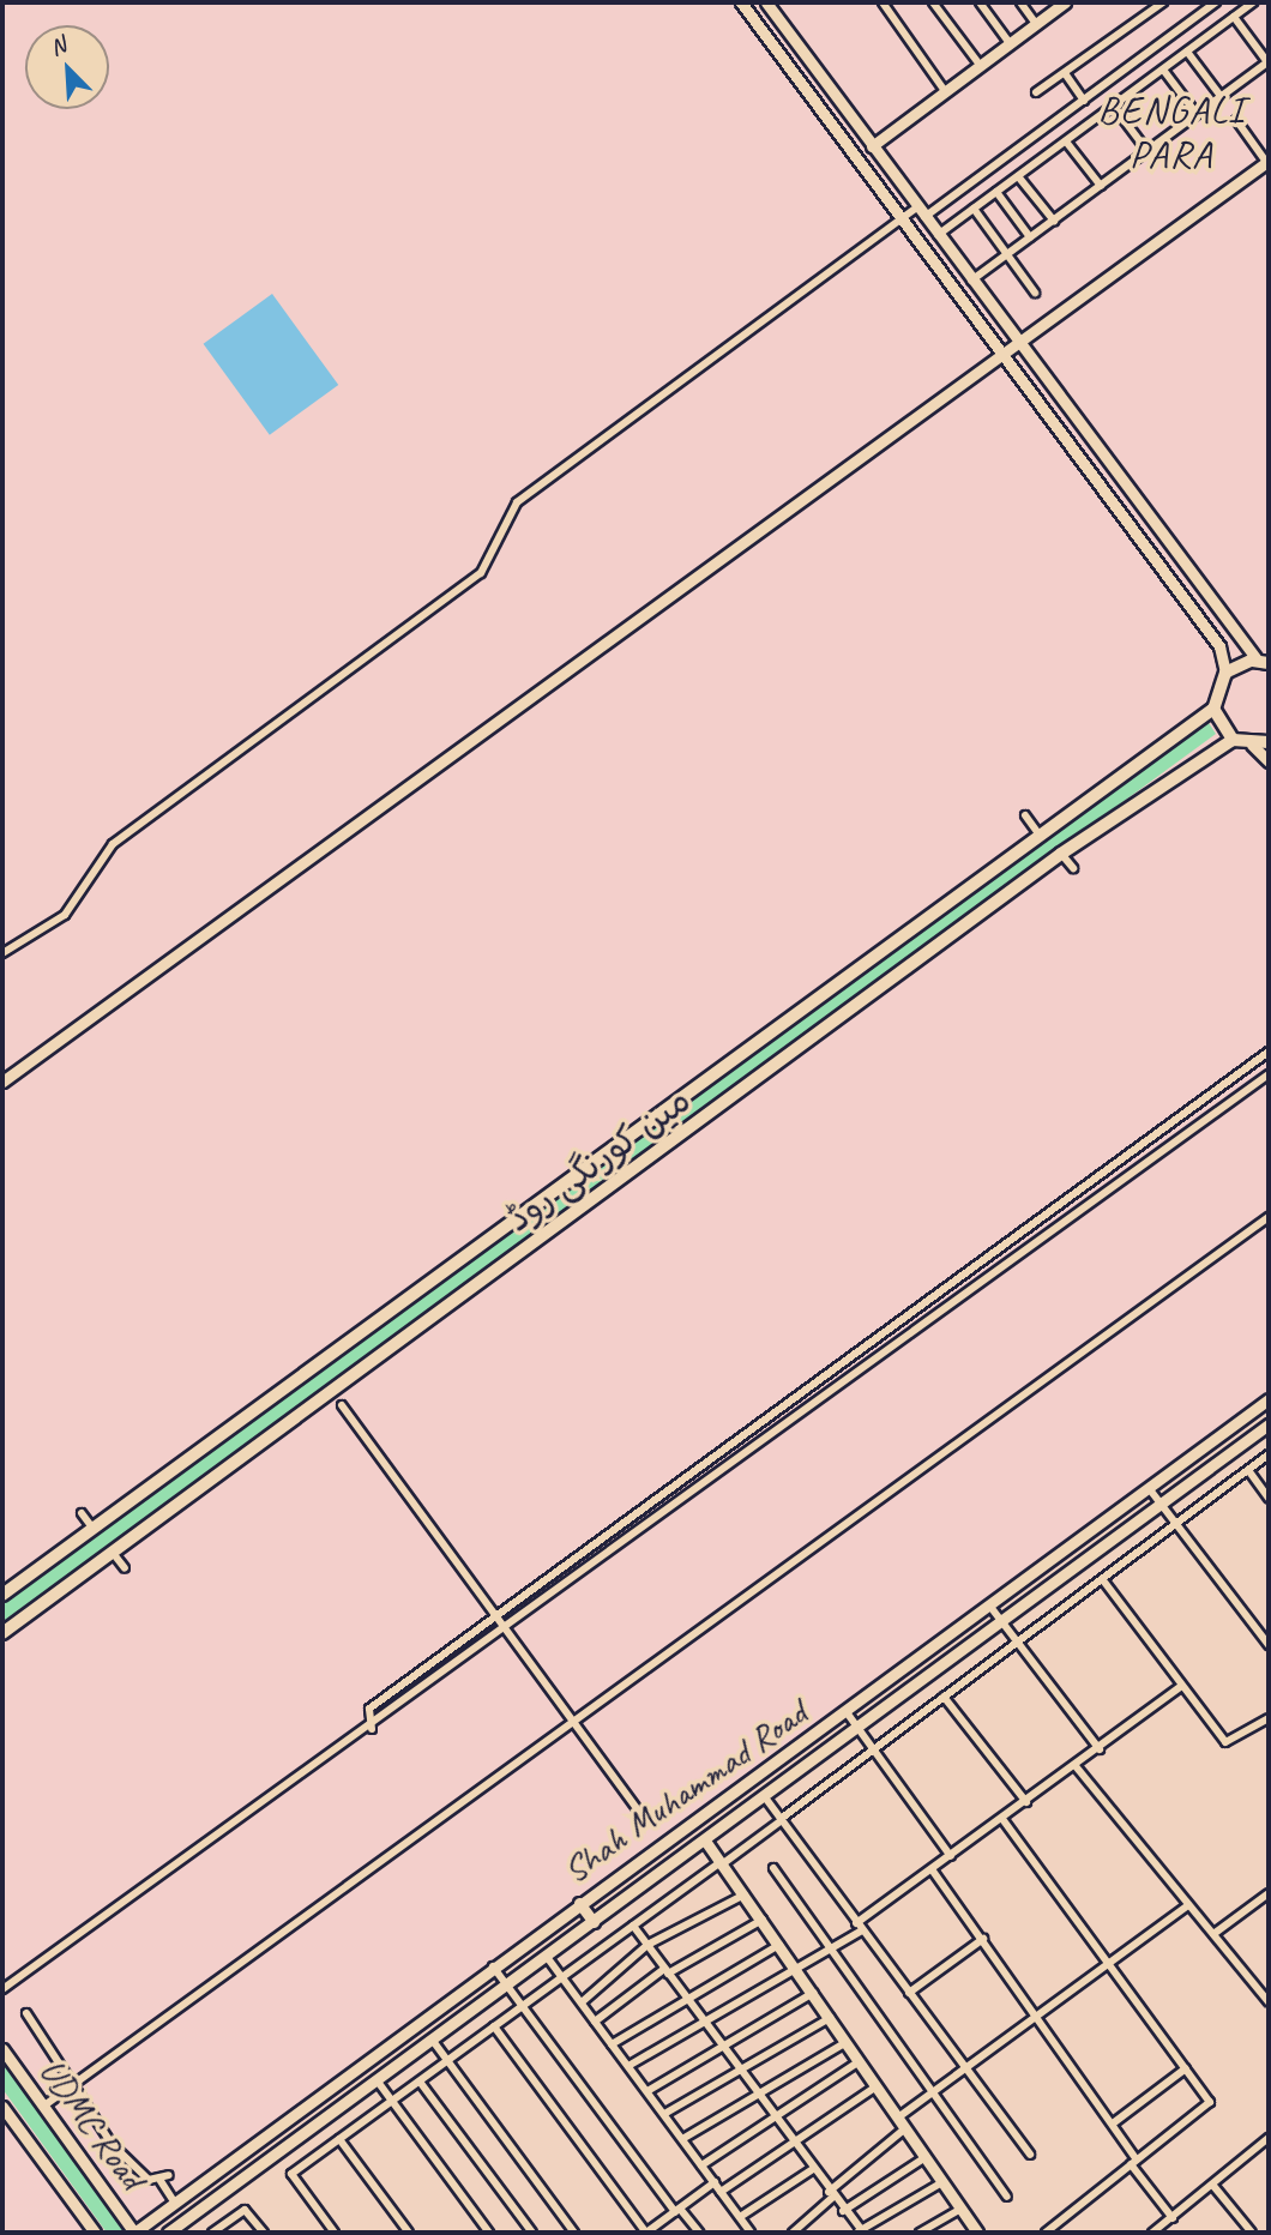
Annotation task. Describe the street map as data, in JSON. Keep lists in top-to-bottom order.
{
  "streets": {
    "main road": ["مین کورنگی روڈ"],
    "street": ["Shah Muhammad Road", "UDMC Road"]
  },
  "crossings": [
    ["Shah Muhammad Road", "UDMC Road"]
  ],
  "districts": ["BENGALI PARA"],
  "north": "top left"
}
